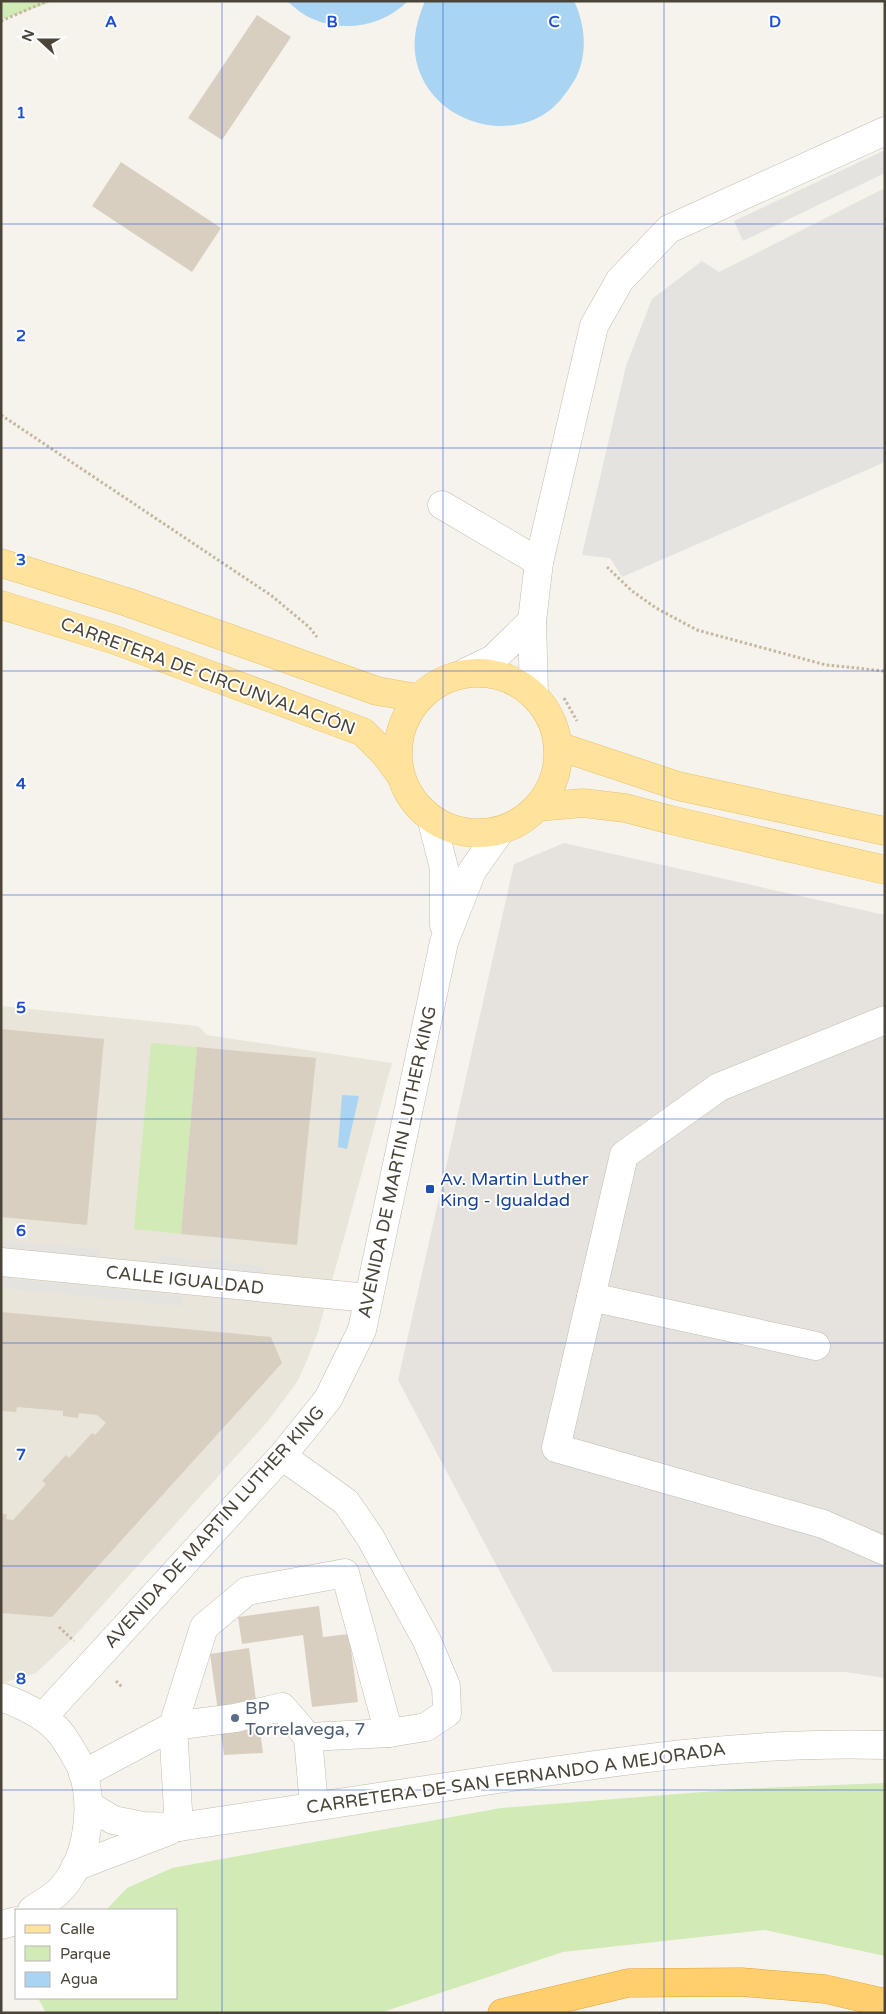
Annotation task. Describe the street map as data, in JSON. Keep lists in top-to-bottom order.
{
  "streets": {
    "main road": ["CARRETERA DE CIRCUNVALACIÓN"],
    "street": ["AVENIDA DE MARTIN LUTHER KING", "CALLE IGUALDAD", "CARRETERA DE SAN FERNANDO A MEJORADA"]
  },
  "crossings": [
    ["AVENIDA DE MARTIN LUTHER KING", "CALLE IGUALDAD"]
  ],
  "places": {
    "transit": ["Av. Martin Luther King - Igualdad"],
    "other": ["BP Torrelavega, 7"]
  },
  "legend": ["Calle", "Parque", "Agua"],
  "north": "left",
  "grid": {
    "columns": [
      "A",
      "B",
      "C",
      "D"
    ],
    "rows": [
      "1",
      "2",
      "3",
      "4",
      "5",
      "6",
      "7",
      "8"
    ]
  }
}
